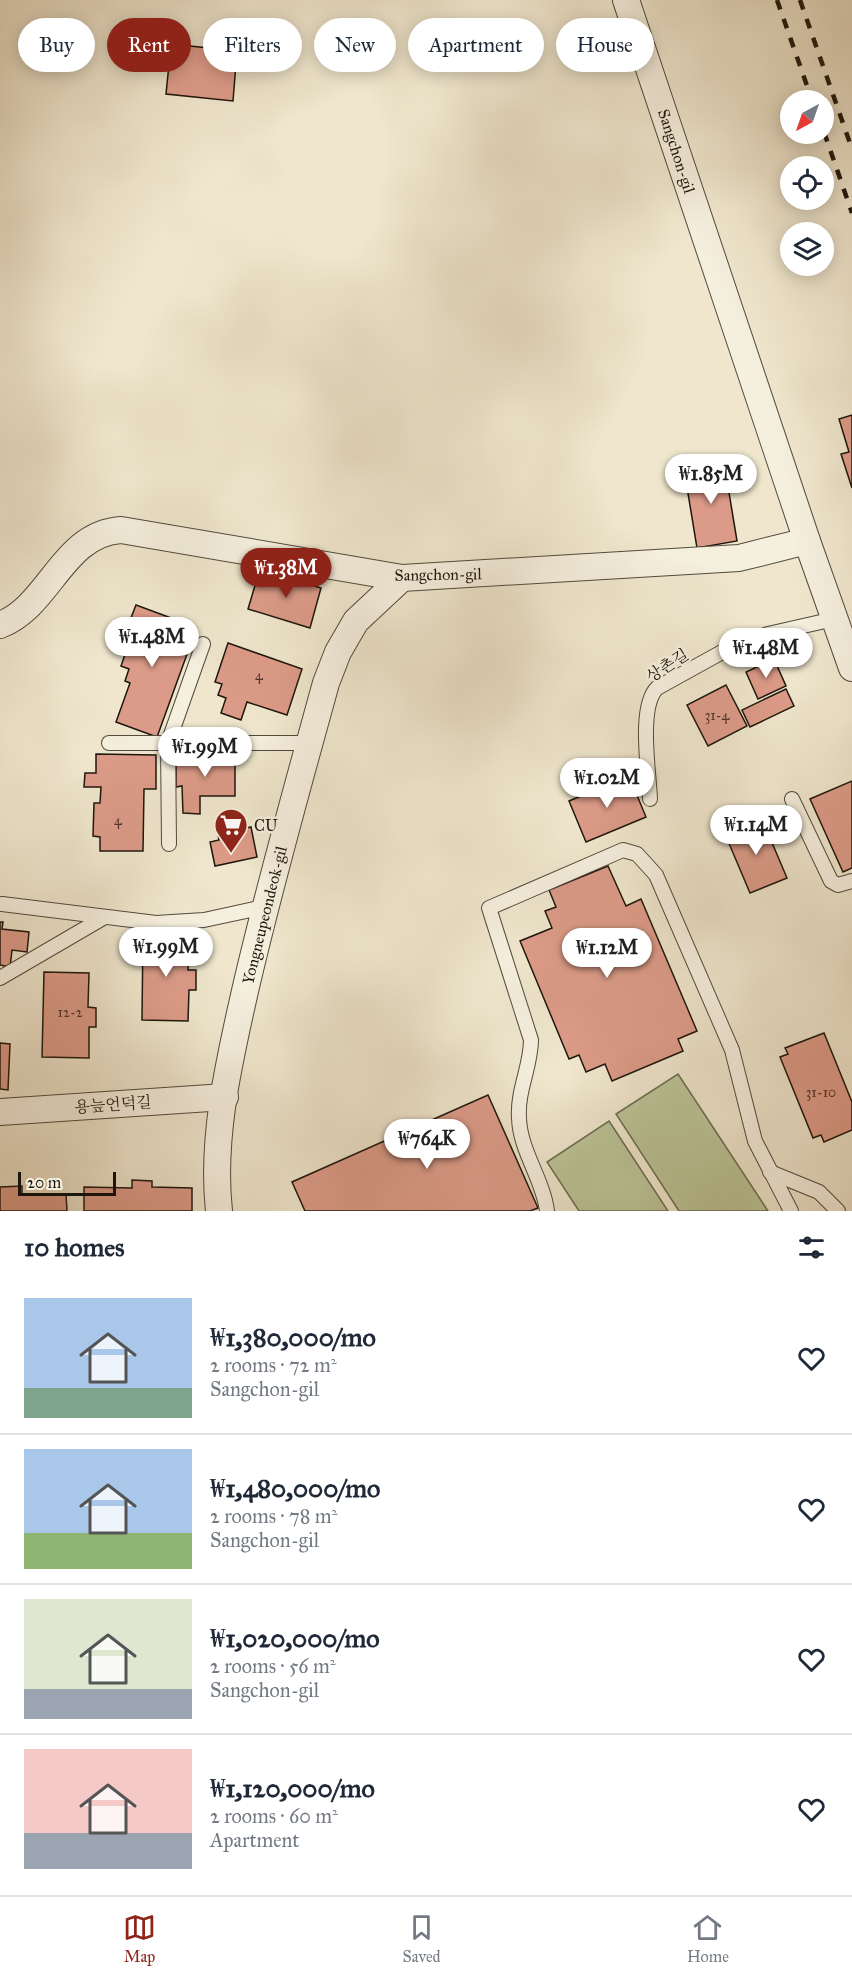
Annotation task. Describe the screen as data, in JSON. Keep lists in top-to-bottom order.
{
  "streets": {
    "street": ["Sangchon-gil", "Yongneupeondeok-gil", "용늪언덕길"],
    "lane": ["상촌길"]
  },
  "crossings": [
    ["Sangchon-gil", "상촌길"],
    ["Sangchon-gil", "Yongneupeondeok-gil"],
    ["Yongneupeondeok-gil", "용늪언덕길"]
  ],
  "places": {
    "supermarket": ["CU"]
  },
  "house_numbers": [
    "4",
    "31-4",
    "4",
    "12-2",
    "31-10"
  ],
  "scale_bar": "20 m",
  "north": "bottom left",
  "page": {
    "chip": [
      "Buy",
      "Rent",
      "Filters",
      "New",
      "Apartment",
      "House"
    ],
    "price": [
      "₩1.85M",
      "₩1.38M",
      "₩1.48M",
      "₩1.48M",
      "₩1.99M",
      "₩1.02M",
      "₩1.14M",
      "₩1.99M",
      "₩1.12M",
      "₩764K"
    ],
    "scale": "20 m",
    "heading": "10 homes",
    "list": [
      {
        "name": "₩1,380,000/mo",
        "note": "2 rooms · 72 m² · Sangchon-gil"
      },
      {
        "name": "₩1,480,000/mo",
        "note": "2 rooms · 78 m² · Sangchon-gil"
      },
      {
        "name": "₩1,020,000/mo",
        "note": "2 rooms · 56 m² · Sangchon-gil"
      },
      {
        "name": "₩1,120,000/mo",
        "note": "2 rooms · 60 m² · Apartment"
      }
    ],
    "tabs": ["Map", "Saved", "Home"]
  }
}
